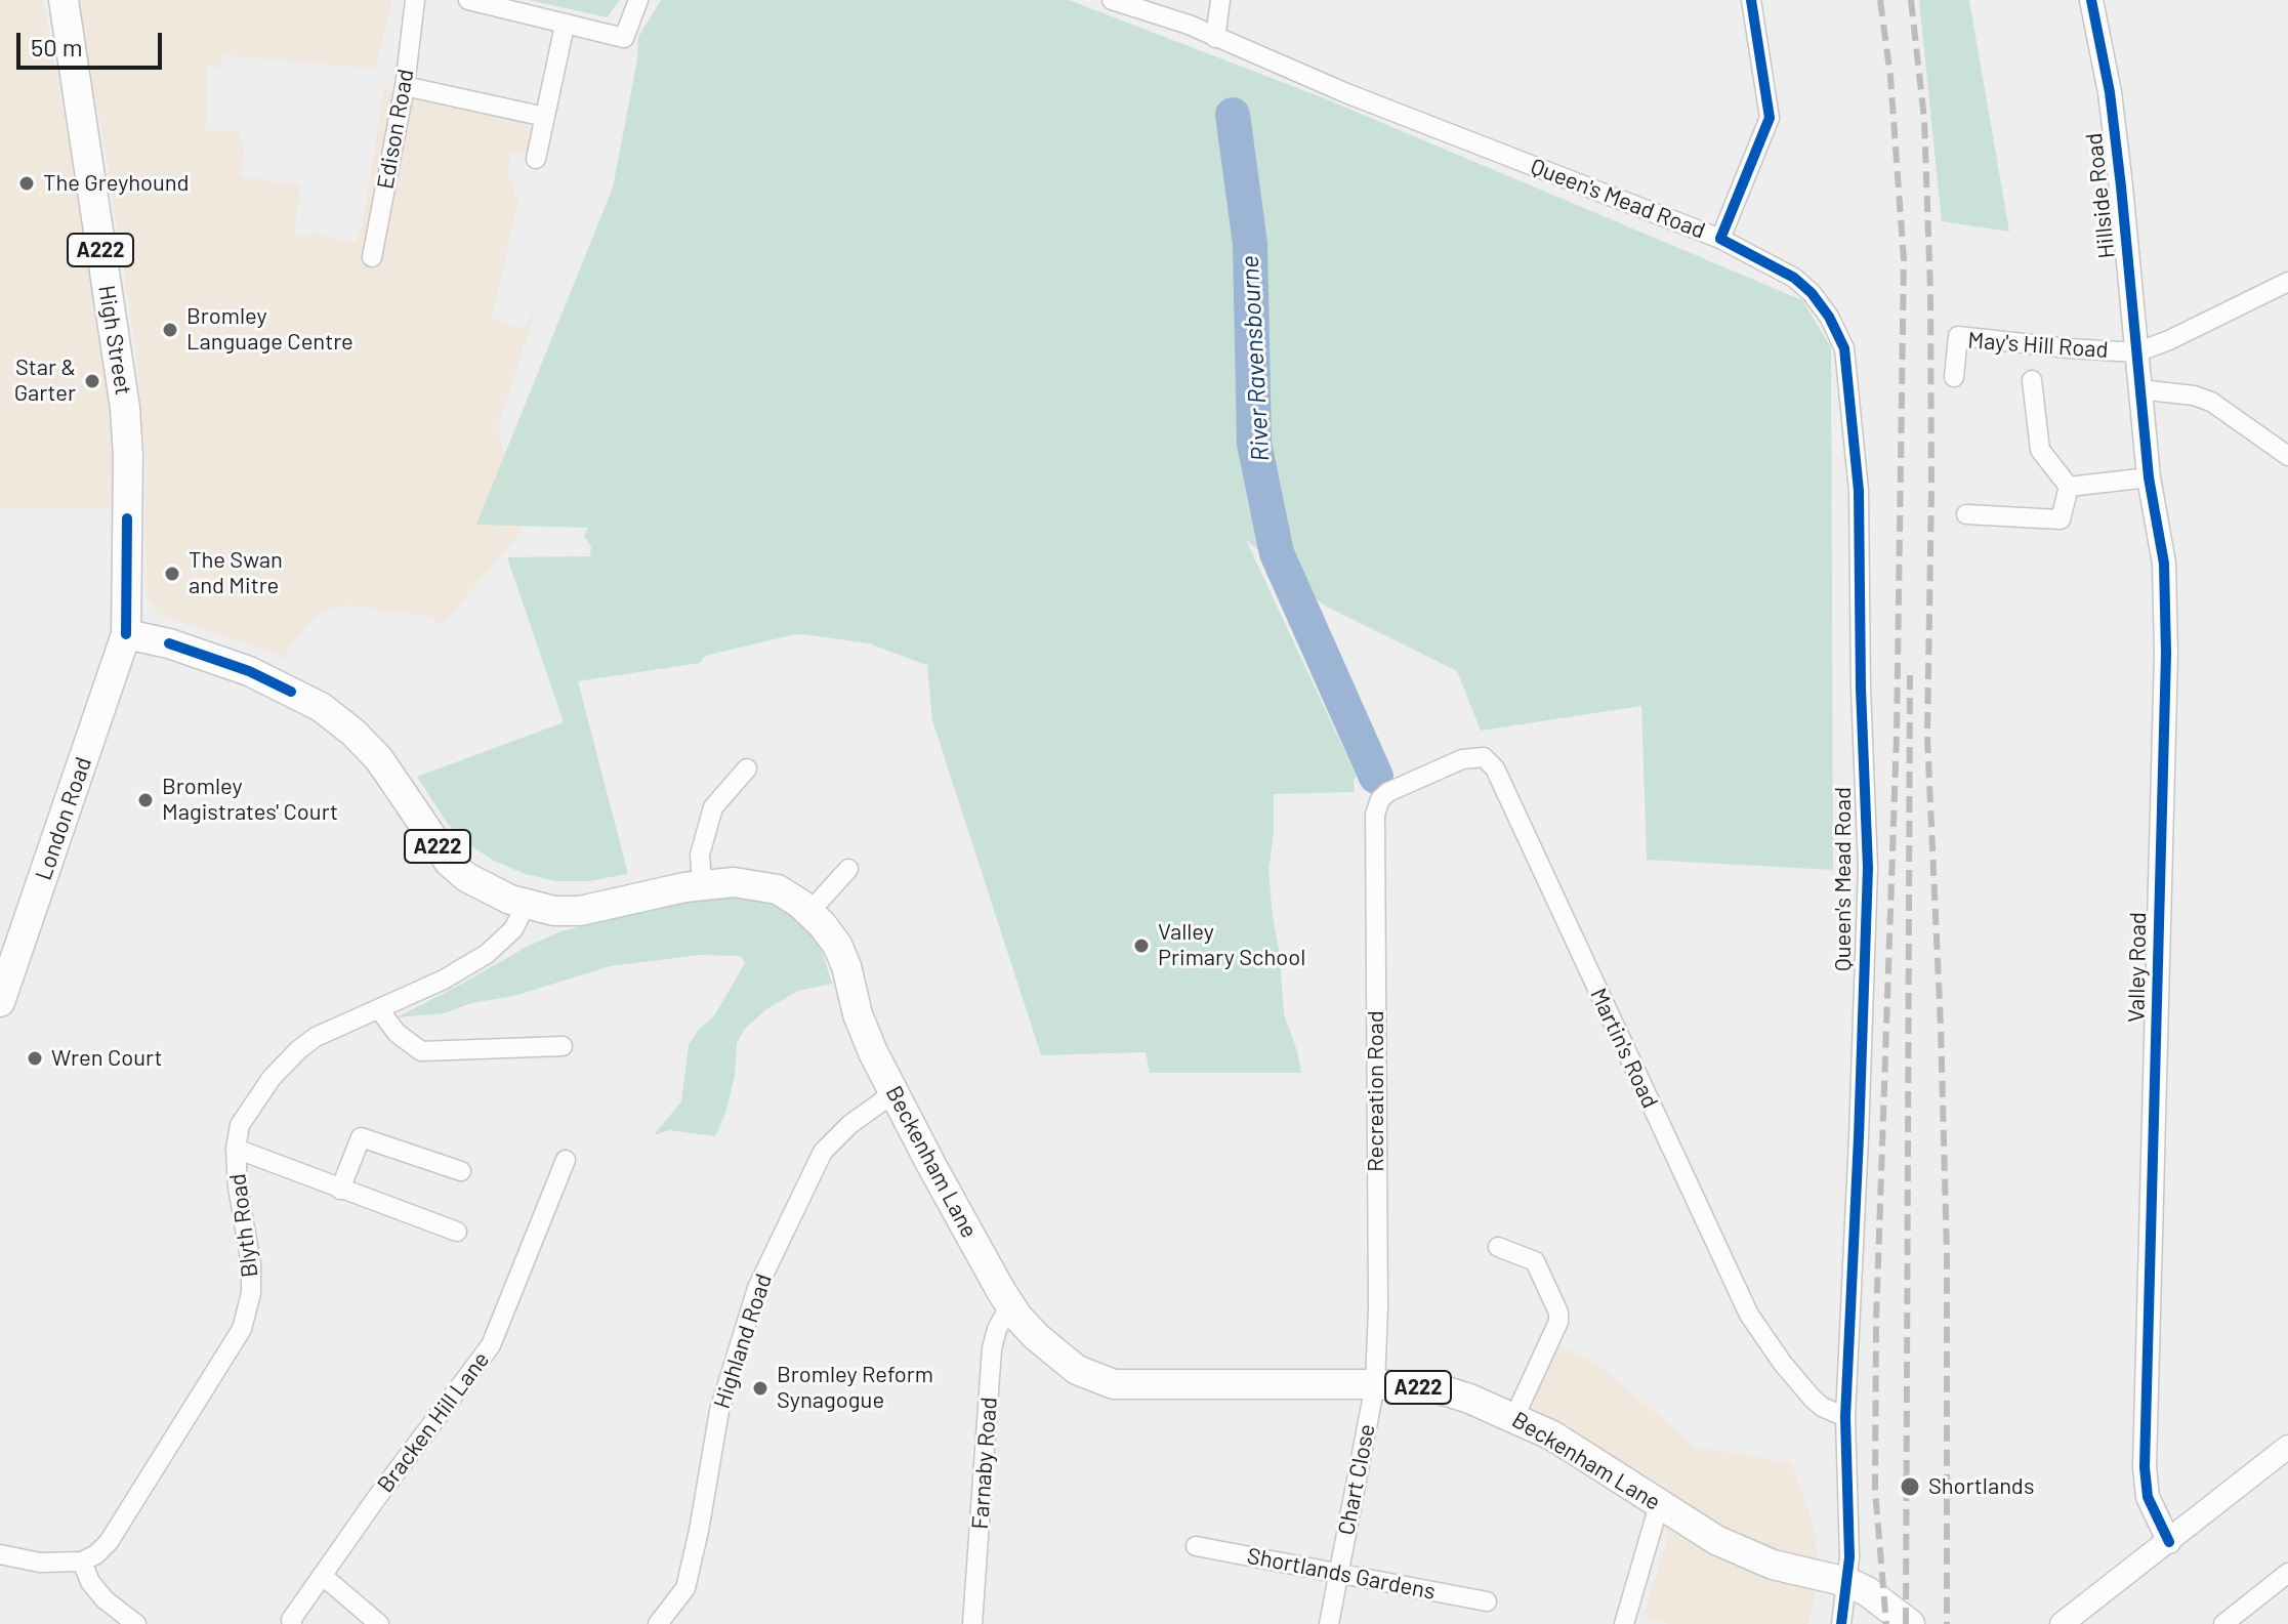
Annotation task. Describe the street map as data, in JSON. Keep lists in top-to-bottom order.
{
  "streets": {
    "main road": [
      "A222",
      "High Street",
      "London Road",
      "Beckenham Lane"
    ],
    "street": [
      "Edison Road",
      "Hillside Road",
      "Queen's Mead Road",
      "May's Hill Road",
      "Valley Road",
      "Martin's Road",
      "Recreation Road",
      "Blyth Road",
      "Highland Road",
      "Bracken Hill Lane",
      "Farnaby Road",
      "Chart Close",
      "Shortlands Gardens"
    ]
  },
  "crossings": [
    ["Hillside Road", "May's Hill Road"],
    ["Hillside Road", "Valley Road"],
    ["Queen's Mead Road", "A222"],
    ["Queen's Mead Road", "Martin's Road"],
    ["Queen's Mead Road", "Beckenham Lane"],
    ["A222", "Beckenham Lane"],
    ["High Street", "London Road"],
    ["High Street", "Beckenham Lane"],
    ["London Road", "Beckenham Lane"],
    ["Martin's Road", "Recreation Road"],
    ["Recreation Road", "Beckenham Lane"],
    ["Recreation Road", "Chart Close"],
    ["Beckenham Lane", "Blyth Road"],
    ["Beckenham Lane", "Highland Road"],
    ["Beckenham Lane", "Farnaby Road"],
    ["Beckenham Lane", "Chart Close"],
    ["Chart Close", "Shortlands Gardens"]
  ],
  "water": ["River Ravensbourne"],
  "places": [
    "The Greyhound",
    "Bromley Language Centre",
    "Star & Garter",
    "The Swan and Mitre",
    "Bromley Magistrates' Court",
    "Valley Primary School",
    "Wren Court",
    "Bromley Reform Synagogue",
    "Shortlands"
  ],
  "scale_bar": "50 m"
}
